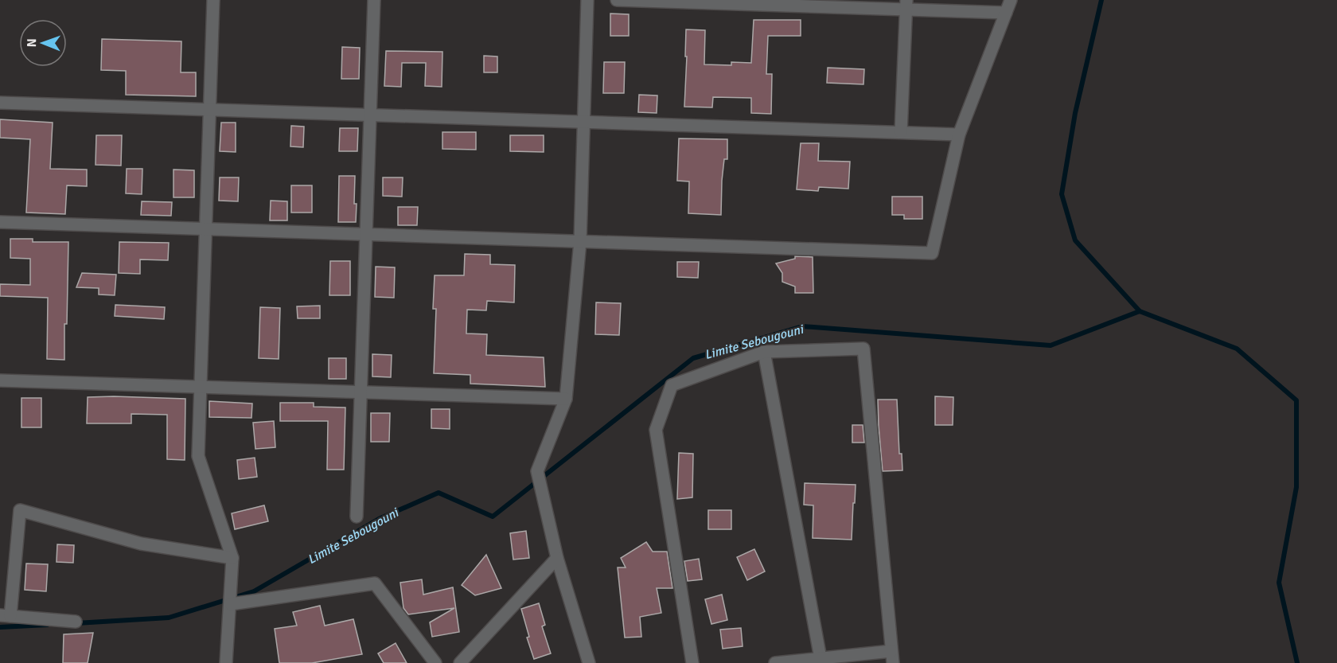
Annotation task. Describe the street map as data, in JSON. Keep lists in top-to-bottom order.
{
  "water": ["Limite Sebougouni"],
  "north": "left"
}
